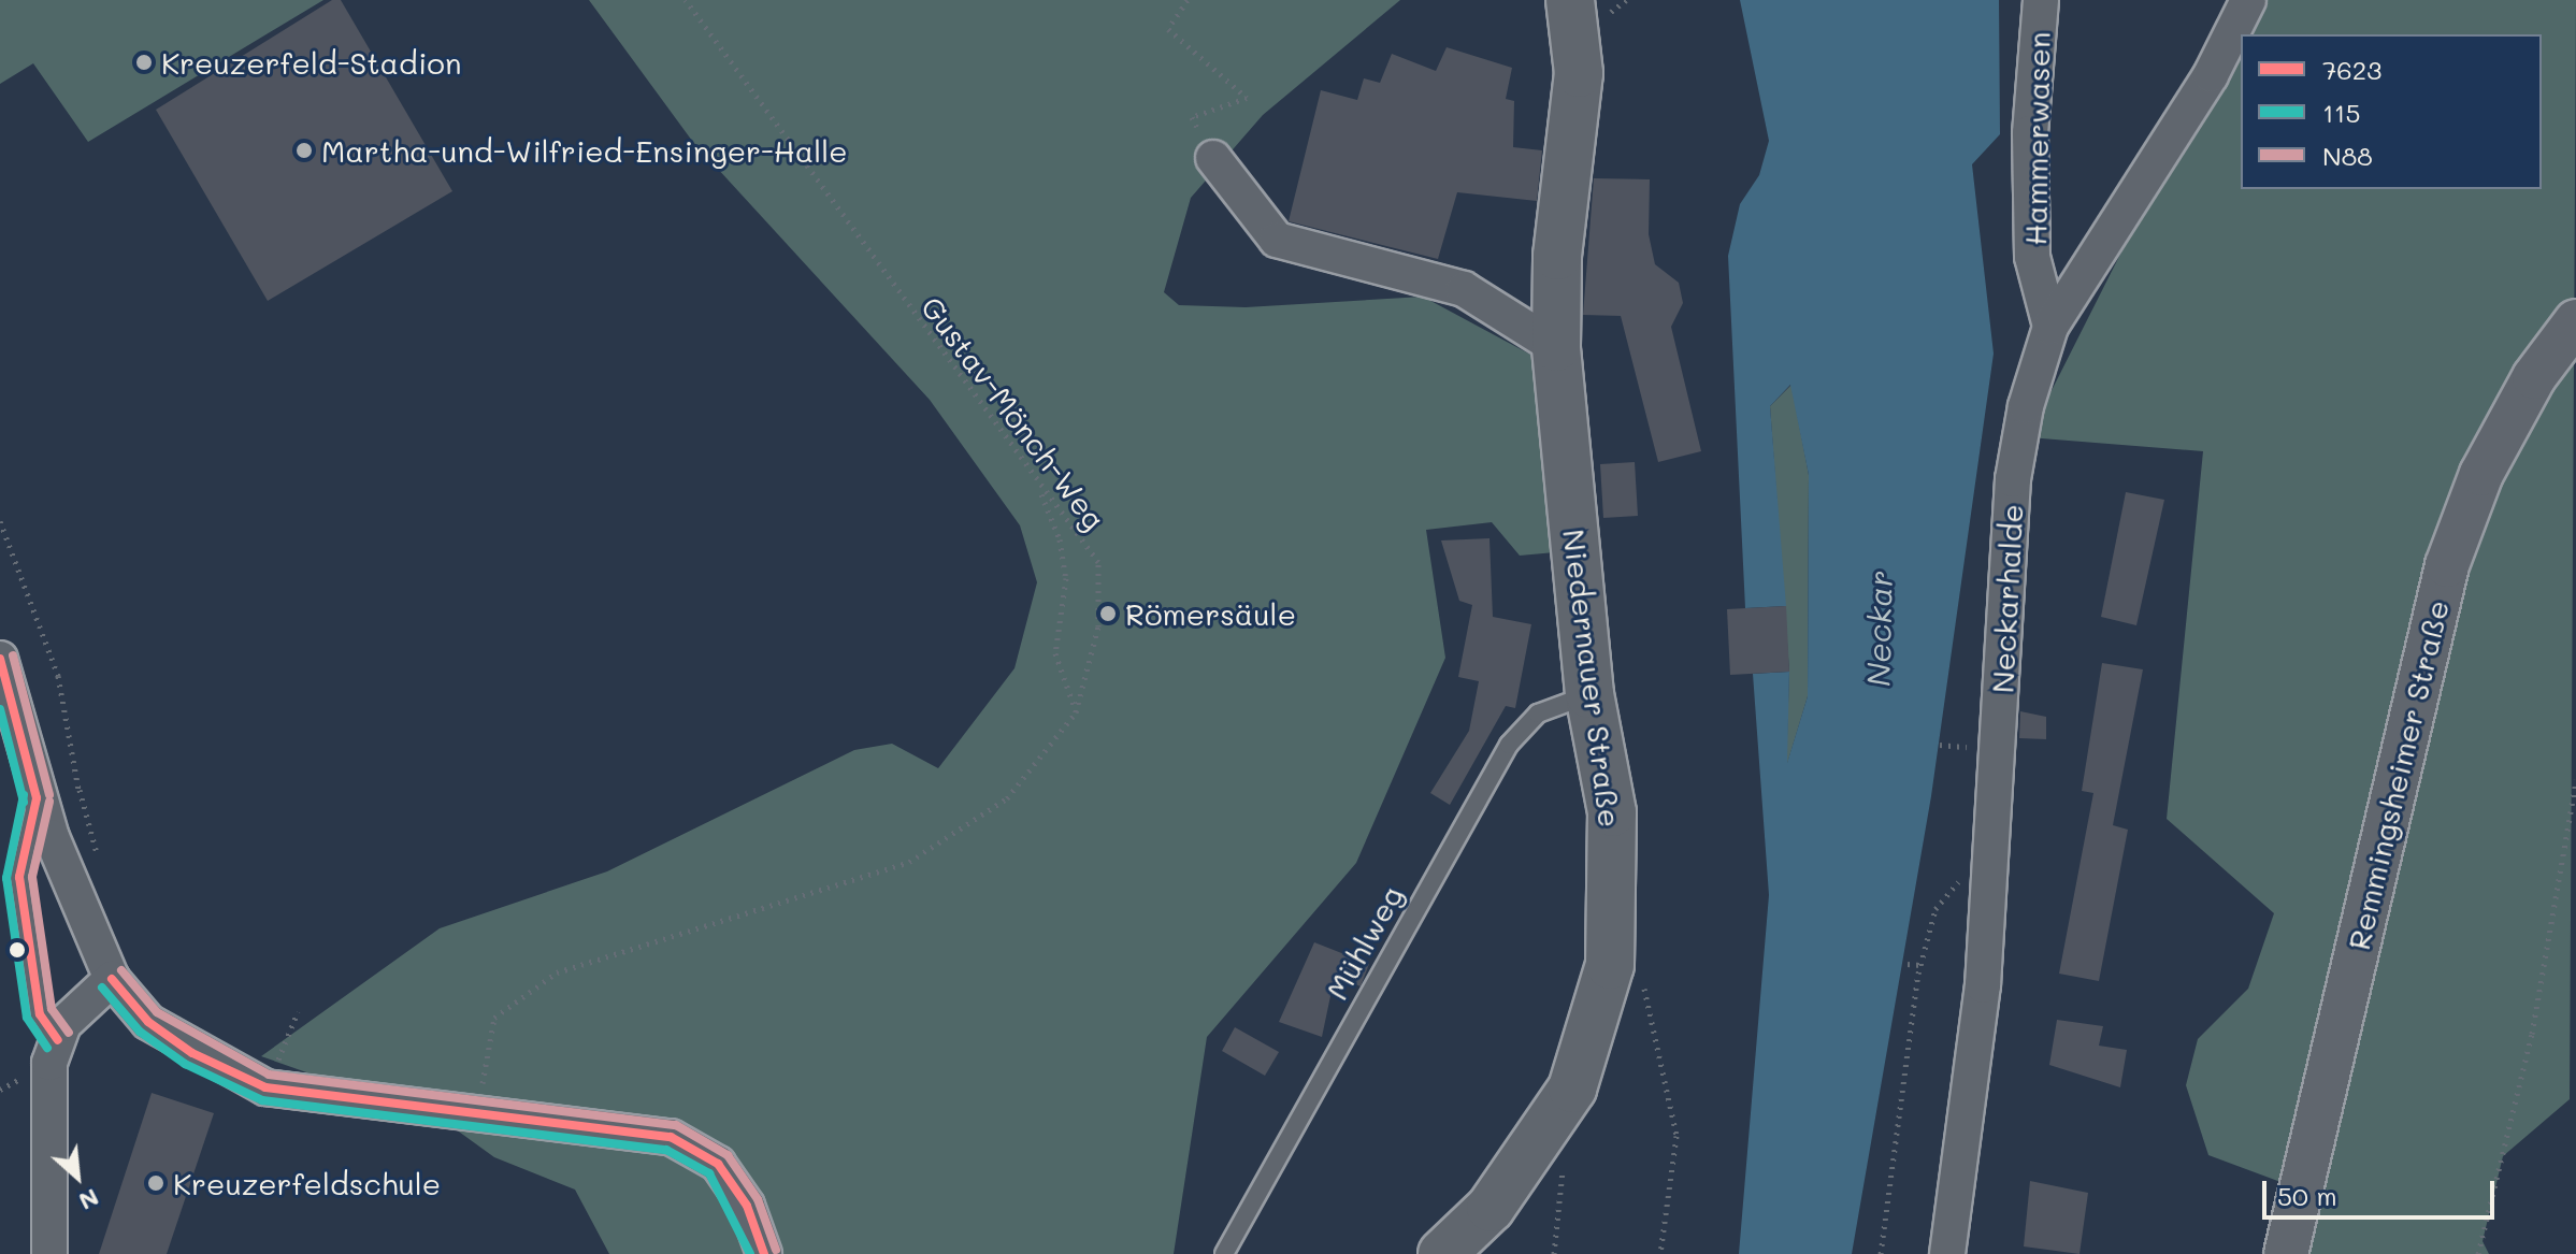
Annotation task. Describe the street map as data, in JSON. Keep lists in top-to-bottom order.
{
  "streets": {
    "main road": ["Niedernauer Straße"],
    "street": ["Hammerwasen", "Neckarhalde", "Remmingsheimer Straße"],
    "lane": ["Mühlweg"],
    "path": ["Gustav-Mönch-Weg"]
  },
  "crossings": [
    ["Hammerwasen", "Neckarhalde"],
    ["Niedernauer Straße", "Mühlweg"]
  ],
  "water": ["Neckar"],
  "places": [
    "Kreuzerfeld-Stadion",
    "Martha-und-Wilfried-Ensinger-Halle",
    "Römersäule",
    "Kreuzerfeldschule"
  ],
  "lines": ["transit line N88", "transit line 7623", "transit line 115"],
  "legend": ["7623", "115", "N88"],
  "scale_bar": "50 m",
  "north": "bottom right"
}
